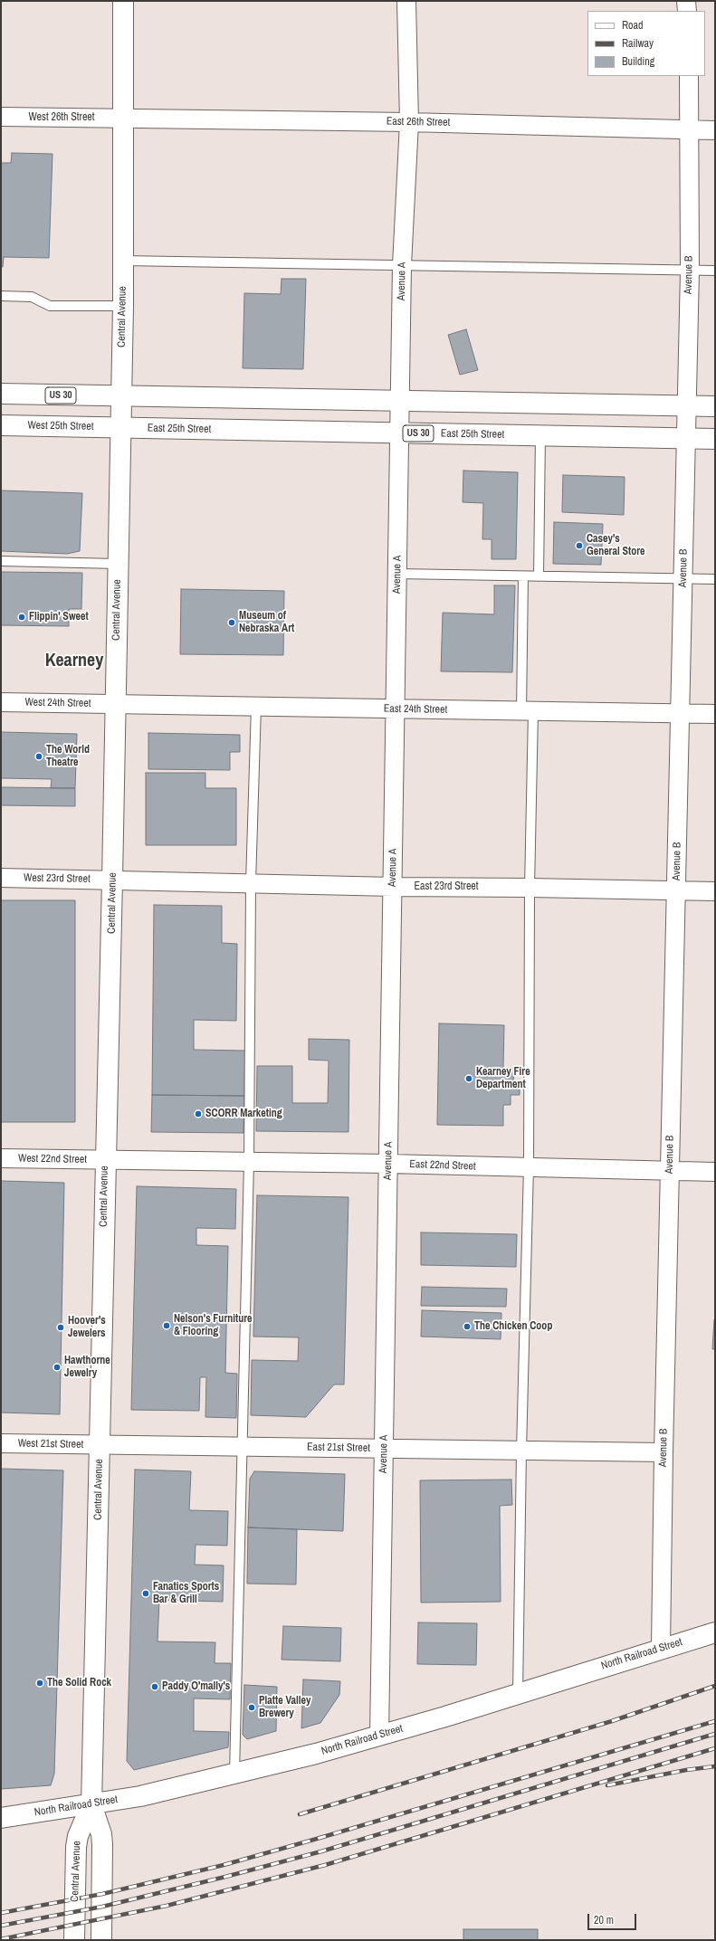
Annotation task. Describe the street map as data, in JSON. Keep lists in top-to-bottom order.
{
  "streets": {
    "main road": [
      "Central Avenue",
      "US 30",
      "West 25th Street",
      "East 25th Street",
      "North Railroad Street"
    ],
    "street": [
      "West 26th Street",
      "East 26th Street",
      "Avenue B",
      "Avenue A",
      "West 24th Street",
      "East 24th Street",
      "West 23rd Street",
      "East 23rd Street",
      "West 22nd Street",
      "East 22nd Street",
      "West 21st Street",
      "East 21st Street"
    ]
  },
  "crossings": [
    ["West 26th Street", "East 26th Street"],
    ["West 26th Street", "Central Avenue"],
    ["East 26th Street", "Avenue B"],
    ["East 26th Street", "Avenue A"],
    ["East 26th Street", "Central Avenue"],
    ["Avenue B", "US 30"],
    ["Avenue B", "East 25th Street"],
    ["Avenue B", "East 24th Street"],
    ["Avenue B", "East 23rd Street"],
    ["Avenue B", "East 22nd Street"],
    ["Avenue B", "East 21st Street"],
    ["Avenue B", "North Railroad Street"],
    ["Avenue A", "US 30"],
    ["Avenue A", "East 25th Street"],
    ["Avenue A", "East 24th Street"],
    ["Avenue A", "East 23rd Street"],
    ["Avenue A", "East 22nd Street"],
    ["Avenue A", "East 21st Street"],
    ["Avenue A", "North Railroad Street"],
    ["Central Avenue", "US 30"],
    ["Central Avenue", "West 25th Street"],
    ["Central Avenue", "East 25th Street"],
    ["Central Avenue", "West 24th Street"],
    ["Central Avenue", "East 24th Street"],
    ["Central Avenue", "West 23rd Street"],
    ["Central Avenue", "East 23rd Street"],
    ["Central Avenue", "West 22nd Street"],
    ["Central Avenue", "East 22nd Street"],
    ["Central Avenue", "West 21st Street"],
    ["Central Avenue", "East 21st Street"],
    ["Central Avenue", "North Railroad Street"],
    ["West 25th Street", "East 25th Street"],
    ["West 24th Street", "East 24th Street"],
    ["West 23rd Street", "East 23rd Street"],
    ["West 22nd Street", "East 22nd Street"],
    ["West 21st Street", "East 21st Street"]
  ],
  "districts": ["Kearney"],
  "places": [
    "Casey's General Store",
    "Flippin' Sweet",
    "Museum of Nebraska Art",
    "The World Theatre",
    "Kearney Fire Department",
    "SCORR Marketing",
    "Nelson's Furniture & Flooring",
    "The Chicken Coop",
    "Hoover's Jewelers",
    "Hawthorne Jewelry",
    "Fanatics Sports Bar & Grill",
    "The Solid Rock",
    "Paddy O'mally's",
    "Platte Valley Brewery"
  ],
  "legend": ["Road", "Railway", "Building"],
  "scale_bar": "20 m"
}
